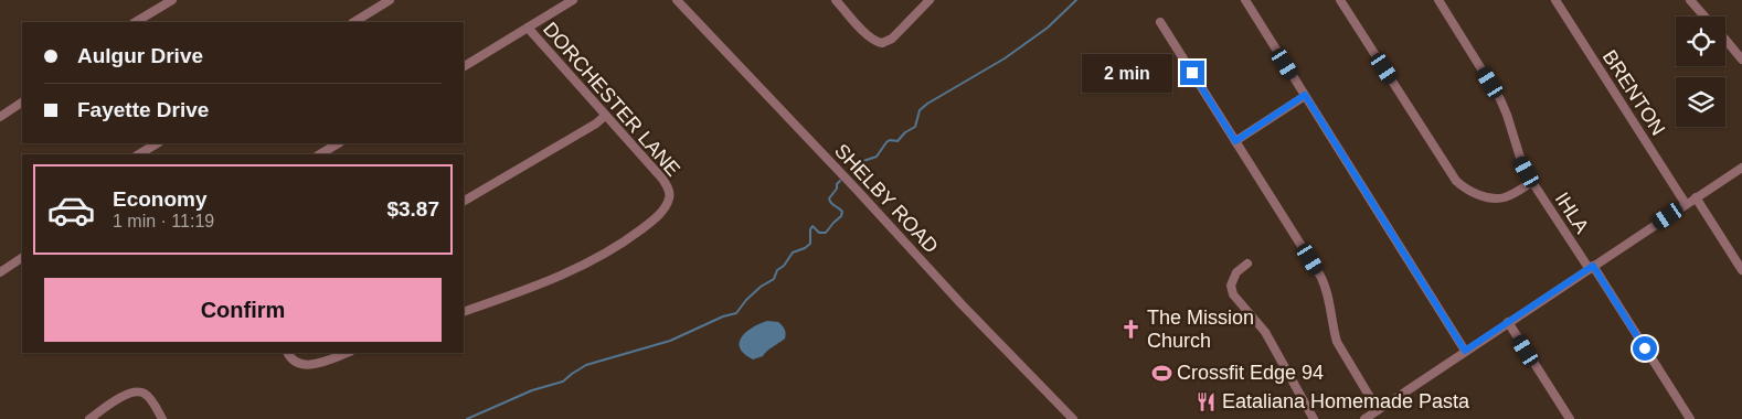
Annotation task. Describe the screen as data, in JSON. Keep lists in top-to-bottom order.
{
  "streets": {
    "street": [
      "BRENTON",
      "DORCHESTER LANE",
      "SHELBY ROAD",
      "IHLA"
    ]
  },
  "places": {
    "church": ["The Mission Church"],
    "sports": ["Crossfit Edge 94"],
    "restaurant": ["Eataliana Homemade Pasta"]
  },
  "page": {
    "banner": ["Aulgur Drive", "Fayette Drive"],
    "bubble": "2 min",
    "list": [
      {
        "name": "Economy",
        "note": "1 min · 11:19",
        "value": "$3.87"
      }
    ],
    "buttons": "Confirm"
  }
}
